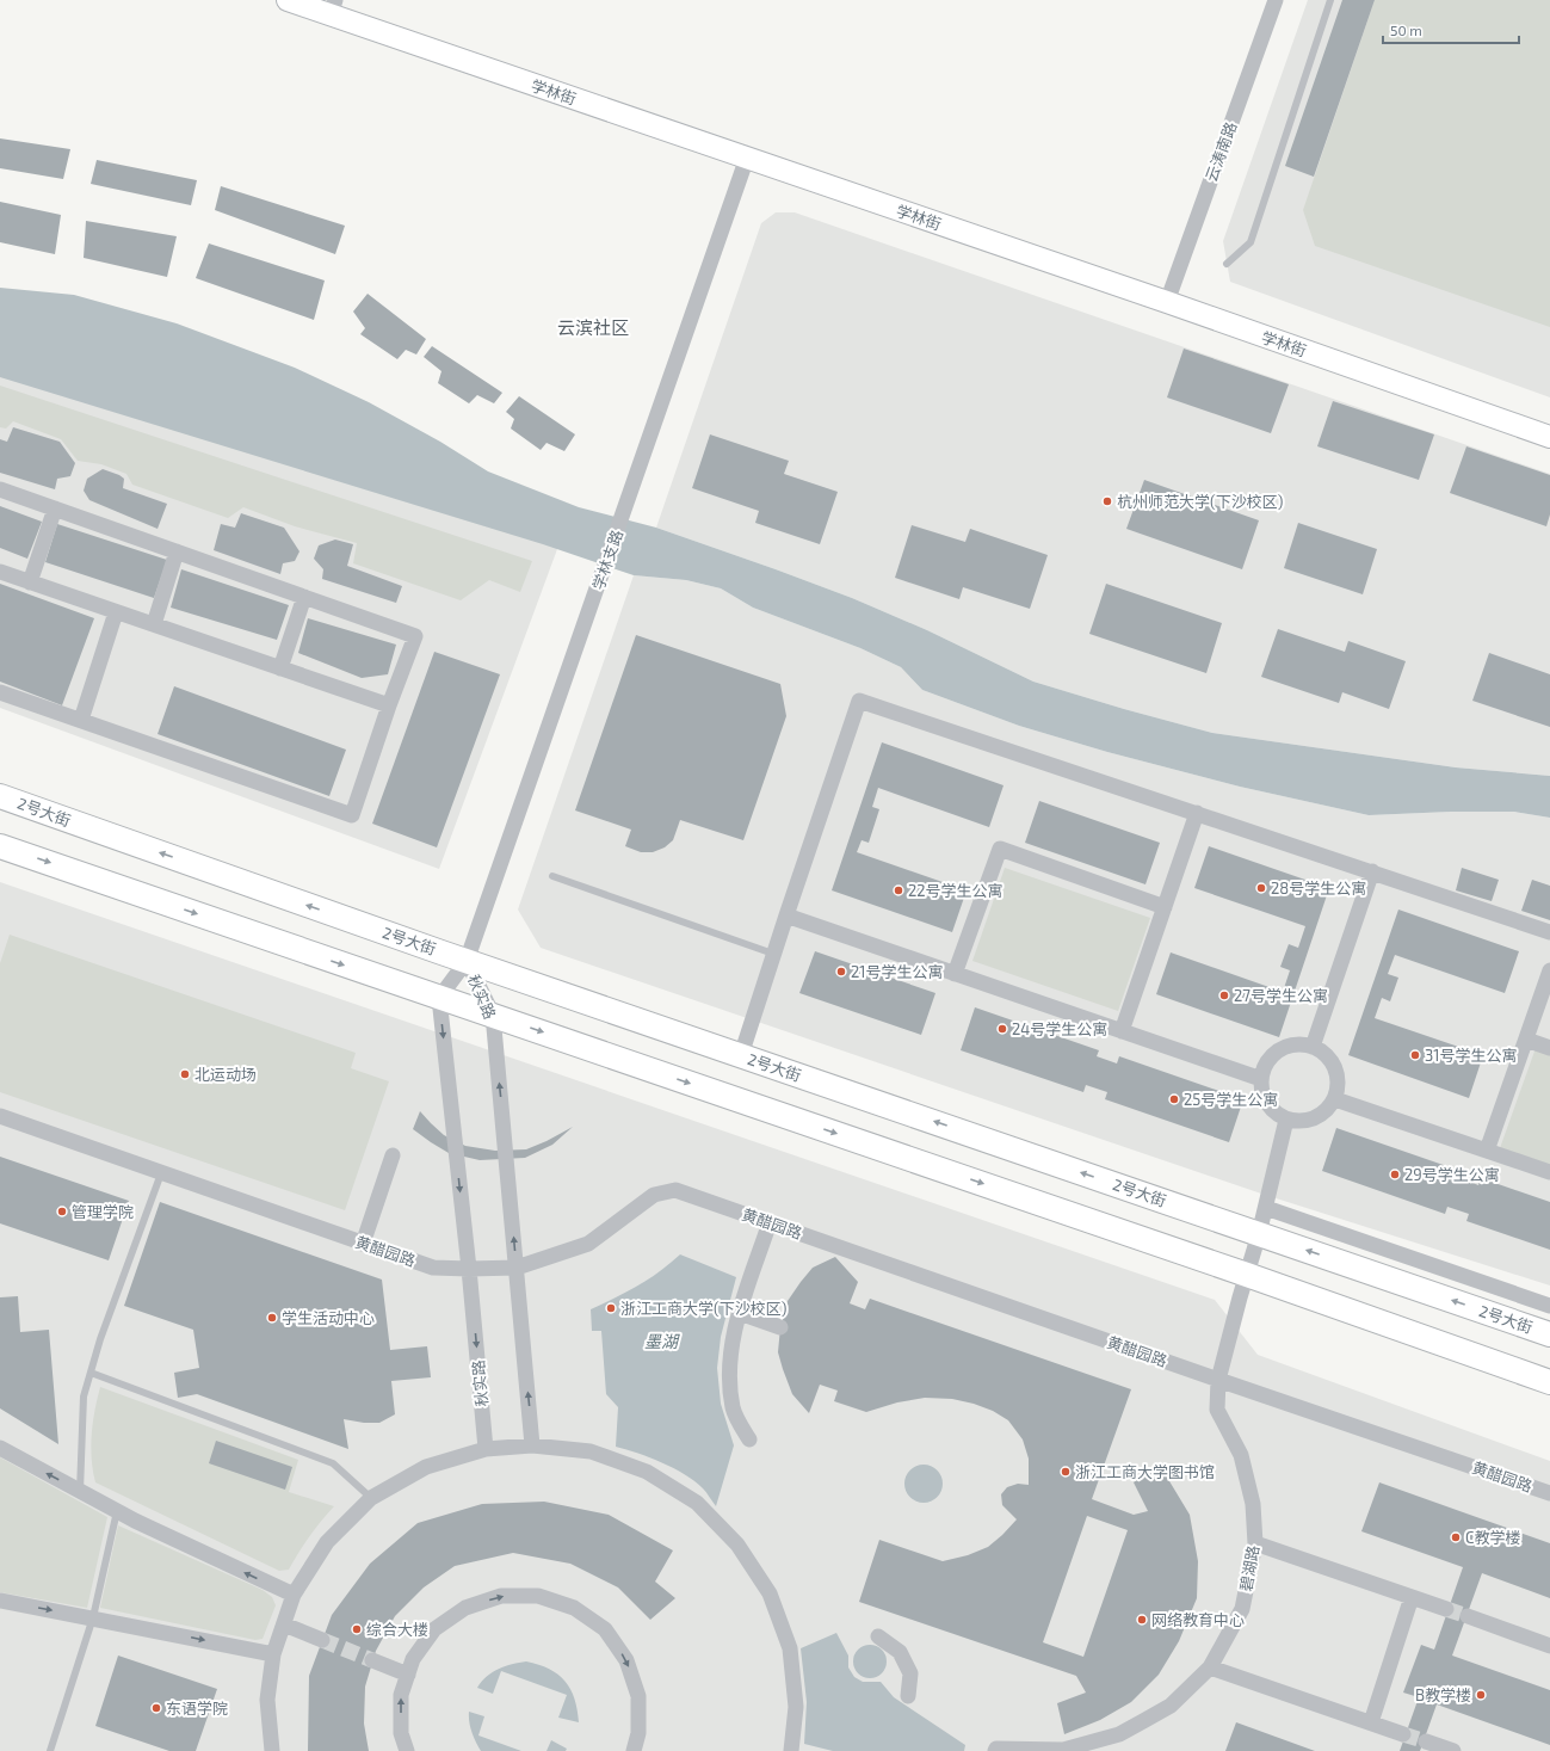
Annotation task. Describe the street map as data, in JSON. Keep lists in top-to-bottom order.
{
  "streets": {
    "main road": ["学林街", "2号大街"],
    "street": [
      "云涛南路",
      "学林支路",
      "秋实路",
      "黄醋园路",
      "碧湖路"
    ]
  },
  "crossings": [
    ["学林街", "云涛南路"],
    ["学林街", "学林支路"],
    ["学林支路", "2号大街"],
    ["学林支路", "秋实路"],
    ["2号大街", "秋实路"],
    ["2号大街", "碧湖路"],
    ["秋实路", "黄醋园路"],
    ["黄醋园路", "碧湖路"]
  ],
  "districts": ["云滨社区"],
  "water": ["墨湖"],
  "places": [
    "杭州师范大学(下沙校区)",
    "28号学生公寓",
    "22号学生公寓",
    "21号学生公寓",
    "27号学生公寓",
    "24号学生公寓",
    "31号学生公寓",
    "北运动场",
    "25号学生公寓",
    "29号学生公寓",
    "管理学院",
    "浙江工商大学(下沙校区)",
    "学生活动中心",
    "浙江工商大学图书馆",
    "C教学楼",
    "网络教育中心",
    "综合大楼",
    "B教学楼",
    "东语学院"
  ],
  "scale_bar": "50 m"
}
